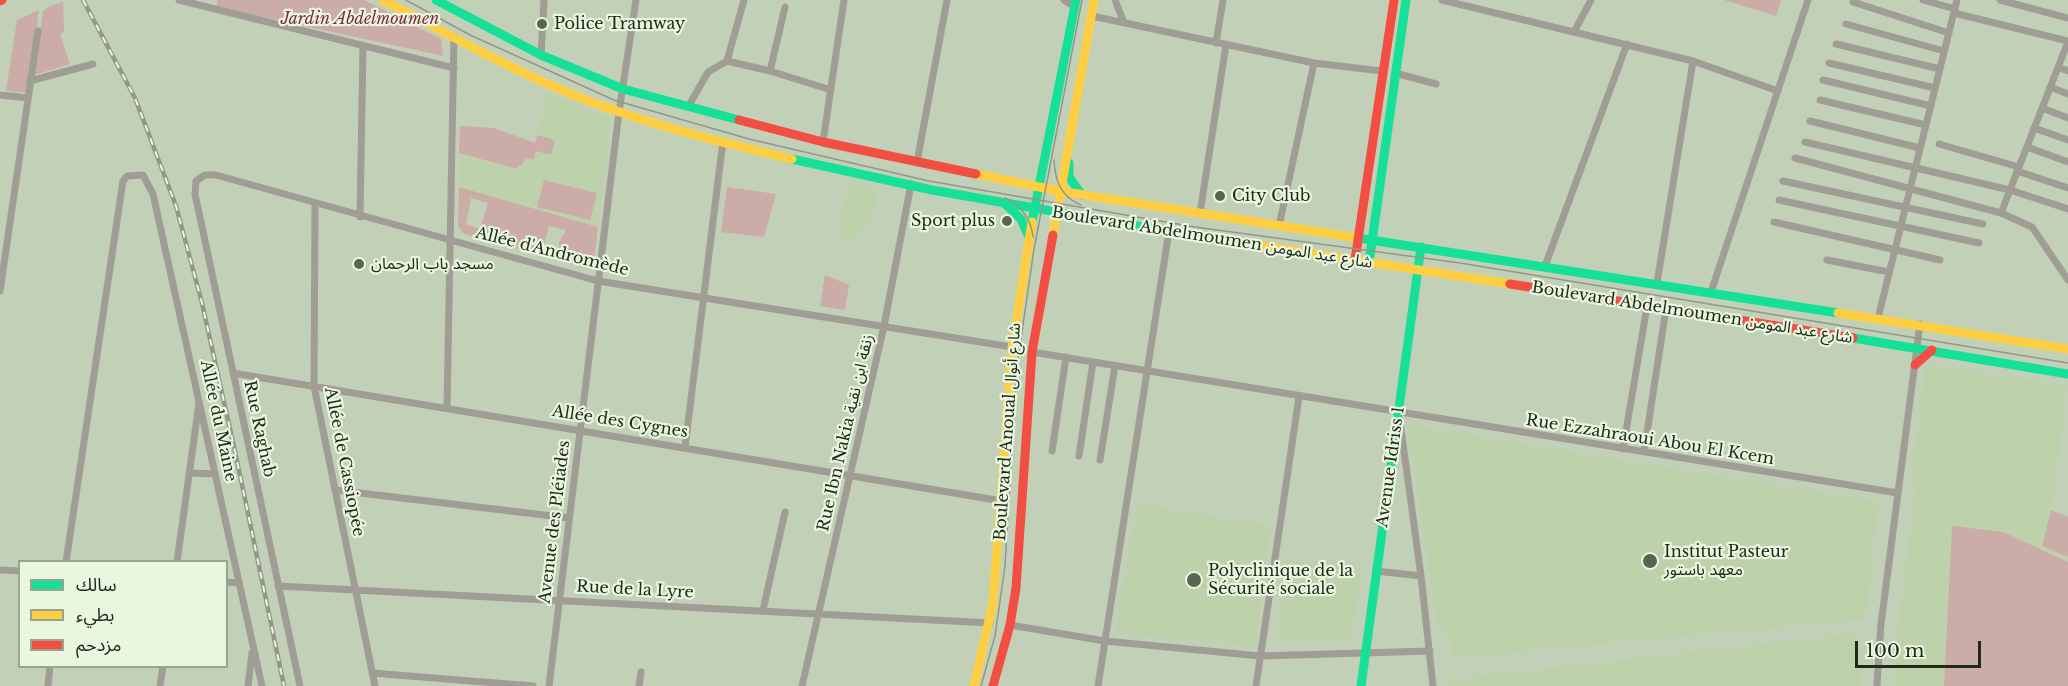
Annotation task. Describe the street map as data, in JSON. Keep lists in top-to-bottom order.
{
  "streets": {
    "main road": ["Boulevard Abdelmoumen شارع عبد المومن", "Boulevard Anoual شارع أنوال", "Avenue Idriss 1"],
    "street": [
      "Allée d'Andromède",
      "Allée du Maine",
      "Allée des Cygnes",
      "Rue Raghab",
      "Rue Ibn Nakia زنقة ابن نقية",
      "Rue Ezzahraoui Abou El Kcem",
      "Allée de Cassiopée",
      "Avenue des Pléiades",
      "Rue de la Lyre"
    ]
  },
  "crossings": [
    ["Boulevard Abdelmoumen شارع عبد المومن", "Boulevard Anoual شارع أنوال"],
    ["Boulevard Abdelmoumen شارع عبد المومن", "Rue Ibn Nakia زنقة ابن نقية"],
    ["Boulevard Abdelmoumen شارع عبد المومن", "Avenue Idriss 1"],
    ["Boulevard Abdelmoumen شارع عبد المومن", "Avenue des Pléiades"],
    ["Allée d'Andromède", "Rue Raghab"],
    ["Allée d'Andromède", "Boulevard Anoual شارع أنوال"],
    ["Allée d'Andromède", "Rue Ibn Nakia زنقة ابن نقية"],
    ["Allée d'Andromède", "Allée de Cassiopée"],
    ["Allée d'Andromède", "Avenue des Pléiades"],
    ["Allée des Cygnes", "Rue Raghab"],
    ["Allée des Cygnes", "Boulevard Anoual شارع أنوال"],
    ["Allée des Cygnes", "Rue Ibn Nakia زنقة ابن نقية"],
    ["Allée des Cygnes", "Allée de Cassiopée"],
    ["Allée des Cygnes", "Avenue des Pléiades"],
    ["Rue Raghab", "Rue de la Lyre"],
    ["Boulevard Anoual شارع أنوال", "Rue Ezzahraoui Abou El Kcem"],
    ["Boulevard Anoual شارع أنوال", "Rue de la Lyre"],
    ["Rue Ibn Nakia زنقة ابن نقية", "Rue de la Lyre"],
    ["Rue Ezzahraoui Abou El Kcem", "Avenue Idriss 1"],
    ["Allée de Cassiopée", "Rue de la Lyre"],
    ["Avenue des Pléiades", "Rue de la Lyre"]
  ],
  "parks": ["Jardin Abdelmoumen"],
  "places": [
    "Police Tramway",
    "City Club",
    "Sport plus",
    "مسجد باب الرحمان",
    "Institut Pasteur معهد باستور",
    "Polyclinique de la Sécurité sociale"
  ],
  "legend": ["سالك", "بطيء", "مزدحم"],
  "scale_bar": "100 m"
}
